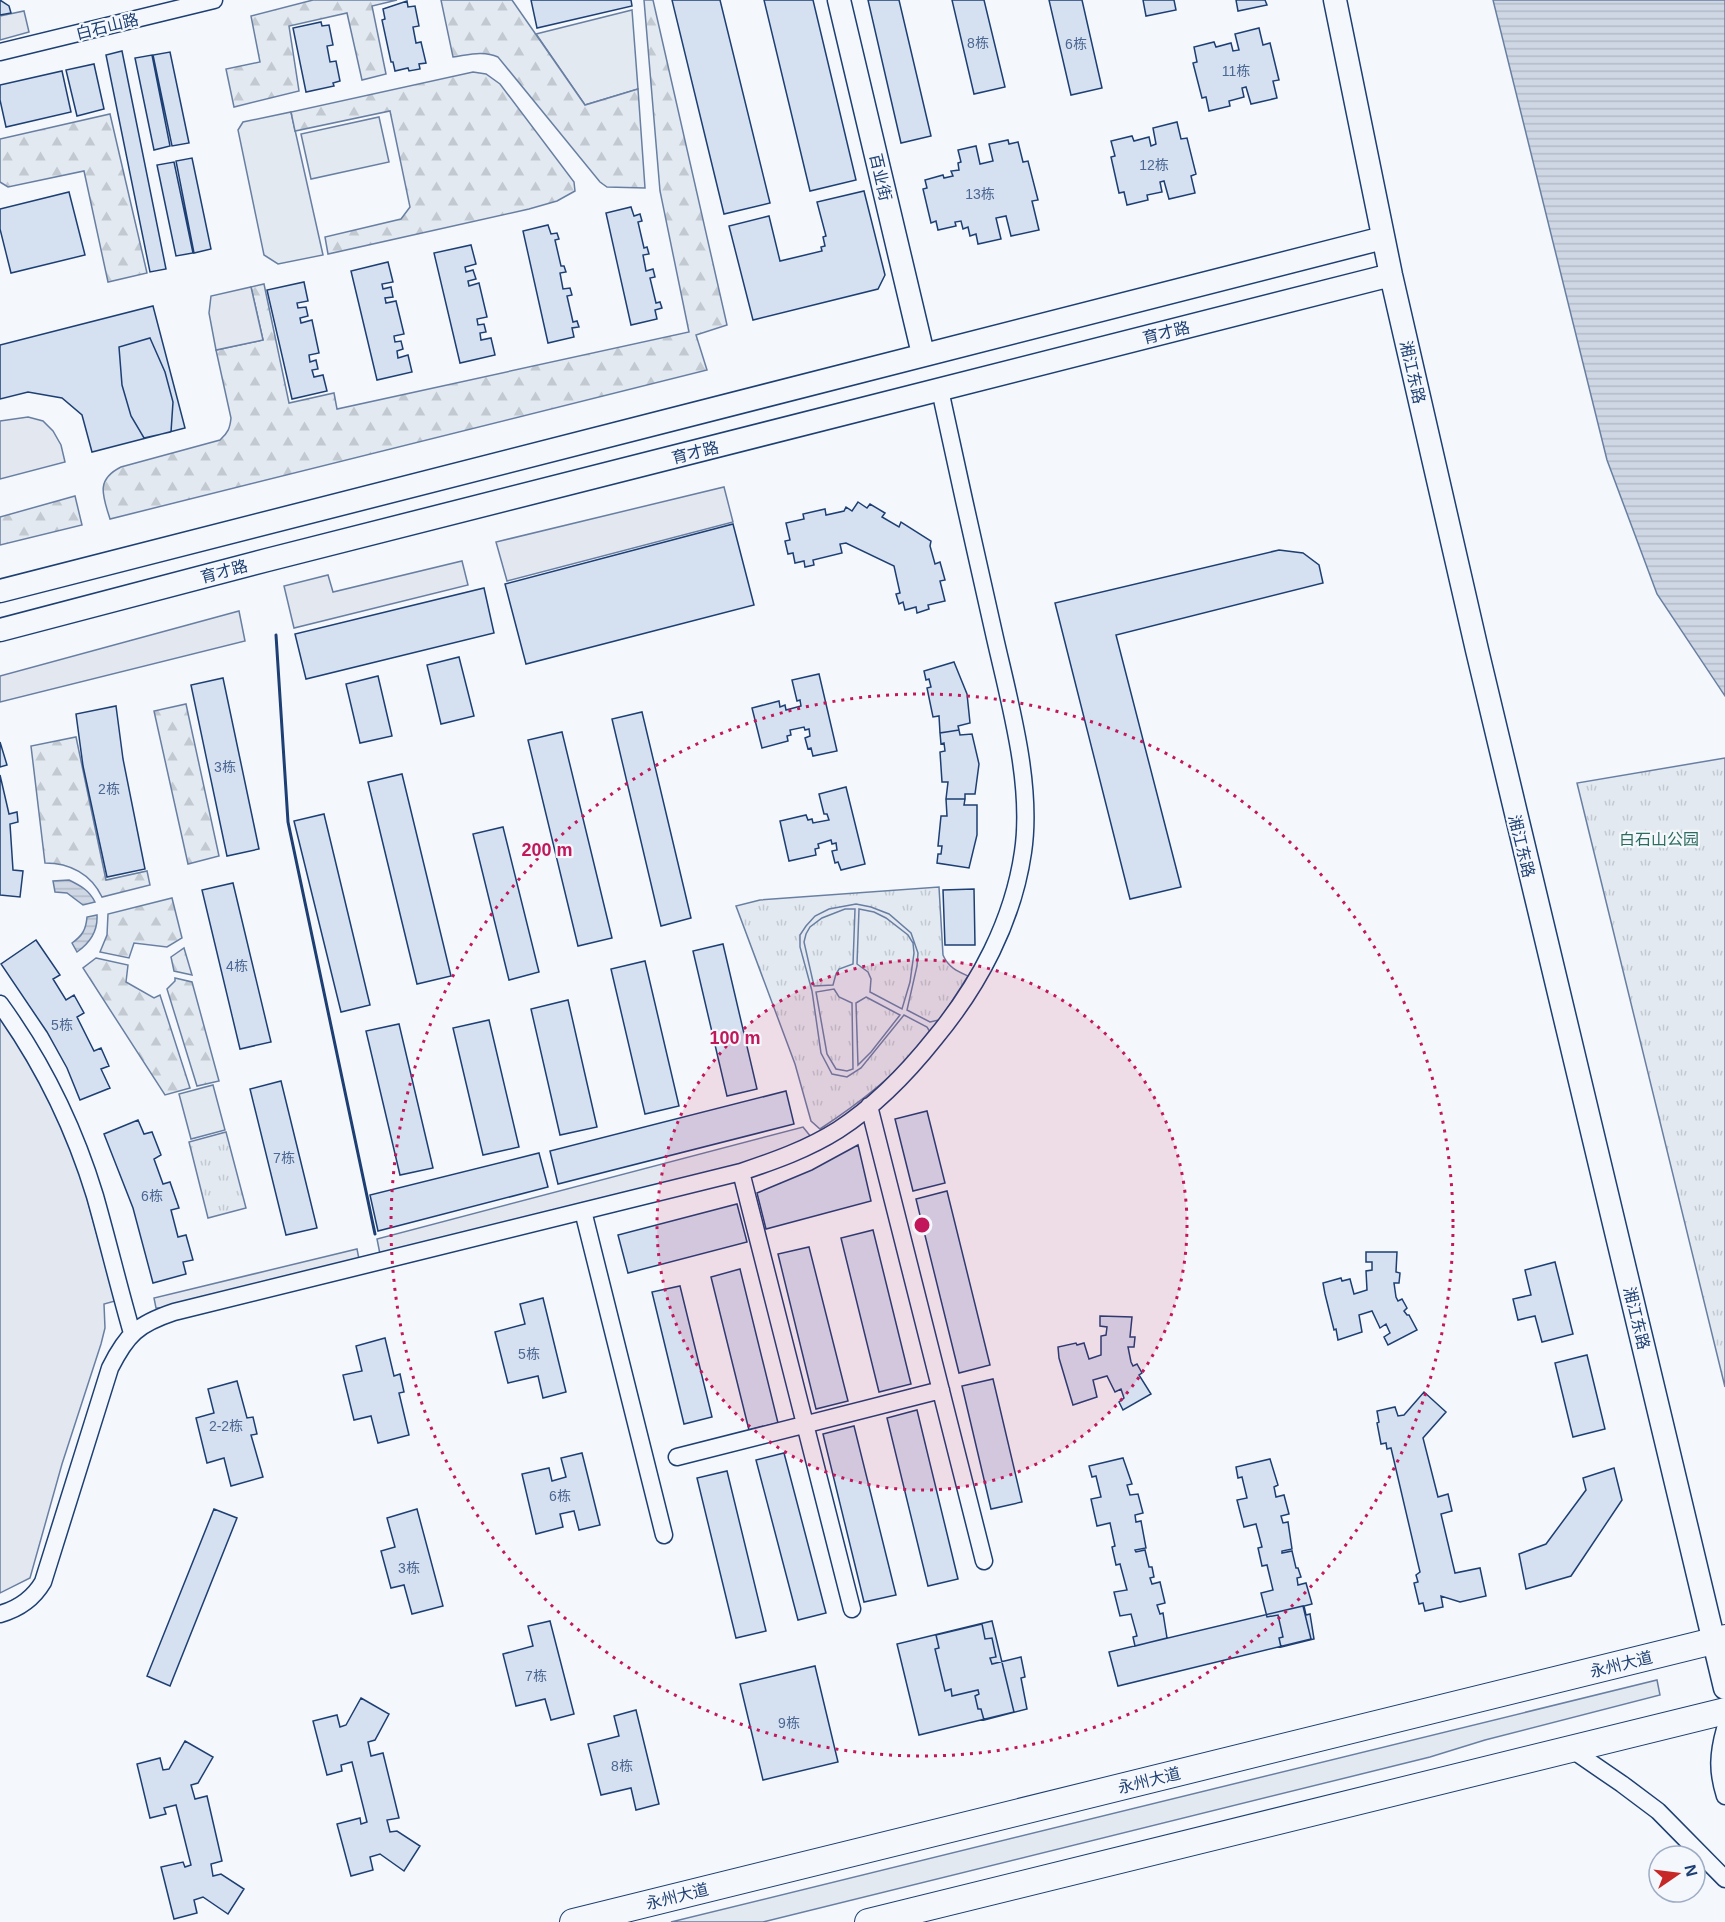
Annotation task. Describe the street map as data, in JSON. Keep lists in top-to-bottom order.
{
  "streets": {
    "main road": [
      "百业街",
      "育才路",
      "湘江东路",
      "永州大道"
    ],
    "street": ["白石山路"]
  },
  "crossings": [
    ["育才路", "湘江东路"],
    ["湘江东路", "永州大道"]
  ],
  "parks": ["白石山公园"],
  "house_numbers": [
    "8栋",
    "6栋",
    "11栋",
    "12栋",
    "13栋",
    "3栋",
    "2栋",
    "4栋",
    "5栋",
    "7栋",
    "6栋",
    "5栋",
    "2-2栋",
    "6栋",
    "3栋",
    "7栋",
    "9栋",
    "8栋"
  ],
  "north": "right",
  "rings": ["200 m", "100 m"]
}
